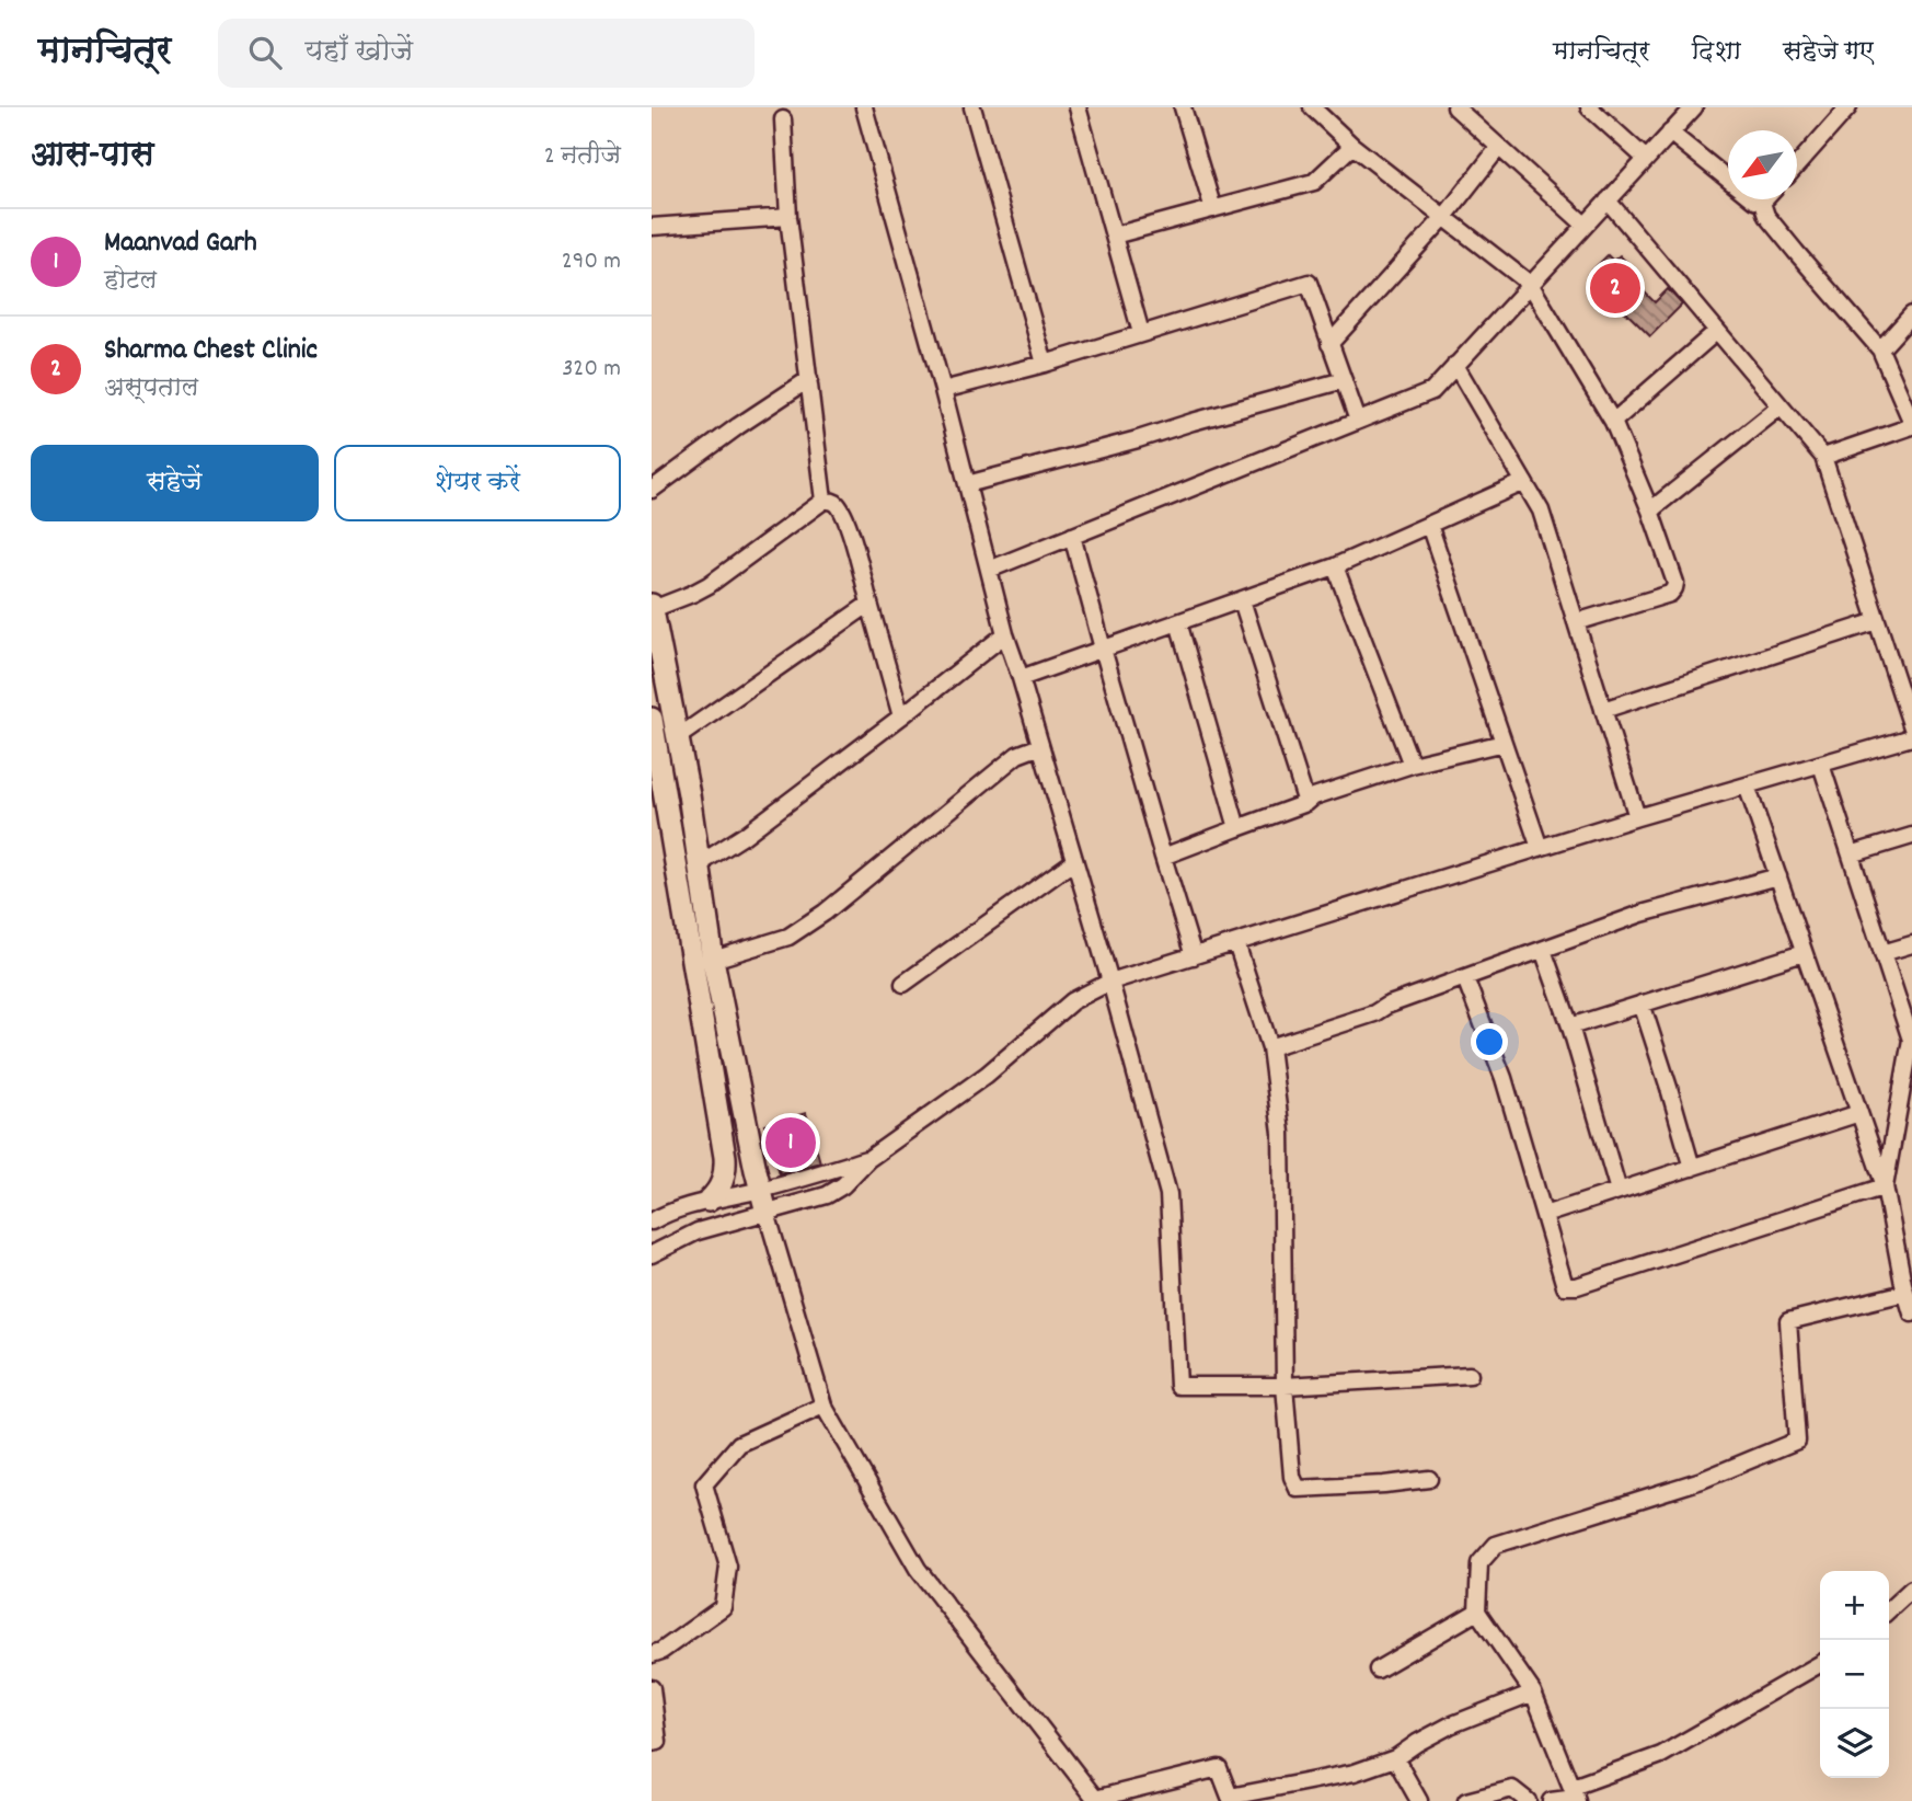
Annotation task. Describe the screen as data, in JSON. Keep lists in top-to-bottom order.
{
  "north": "bottom left",
  "page": {
    "header": "मानचित्र",
    "search": "यहाँ खोजें",
    "nav": ["मानचित्र", "दिशा", "सहेजे गए"],
    "heading": ["आस-पास", "2 नतीजे"],
    "list": [
      {
        "mark": "1",
        "name": "Maanvad Garh",
        "note": "होटल",
        "value": "290 m"
      },
      {
        "mark": "2",
        "name": "Sharma Chest Clinic",
        "note": "अस्पताल",
        "value": "320 m"
      }
    ],
    "pins": ["2", "1"],
    "buttons": ["सहेजें", "शेयर करें"],
    "map_buttons": ["+", "−"]
  }
}
